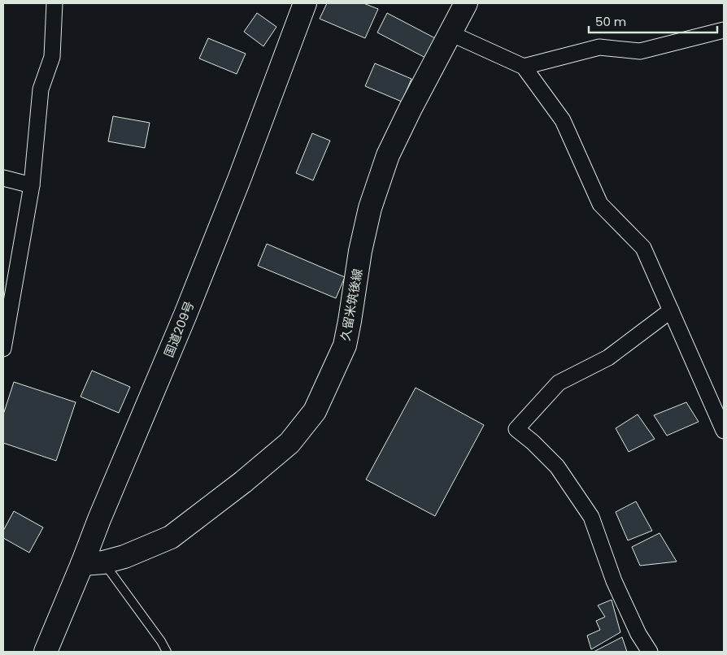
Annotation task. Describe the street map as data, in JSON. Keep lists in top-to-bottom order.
{
  "streets": {
    "main road": ["久留米筑後線", "国道209号"]
  },
  "crossings": [
    ["久留米筑後線", "国道209号"]
  ],
  "scale_bar": "50 m"
}
